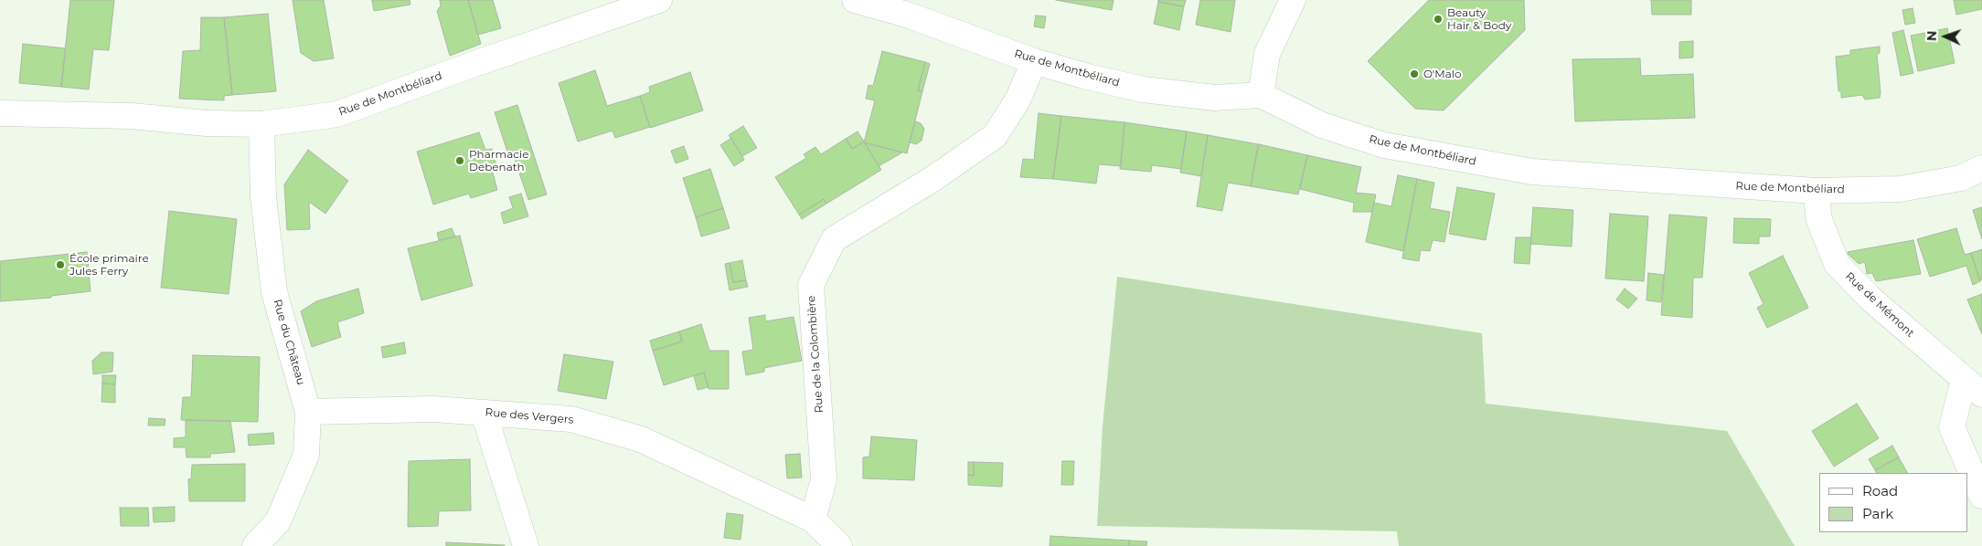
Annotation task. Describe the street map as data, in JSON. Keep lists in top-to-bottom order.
{
  "streets": {
    "street": [
      "Rue de Montbéliard",
      "Rue de Mémont",
      "Rue du Château",
      "Rue de la Colombière",
      "Rue des Vergers"
    ]
  },
  "crossings": [
    ["Rue de Montbéliard", "Rue de Mémont"],
    ["Rue de Montbéliard", "Rue du Château"],
    ["Rue de Montbéliard", "Rue de la Colombière"],
    ["Rue du Château", "Rue des Vergers"],
    ["Rue de la Colombière", "Rue des Vergers"]
  ],
  "places": [
    "Beauty Hair & Body",
    "O'Malo",
    "Pharmacie Debenath",
    "École primaire Jules Ferry"
  ],
  "legend": ["Road", "Park"],
  "north": "left"
}
